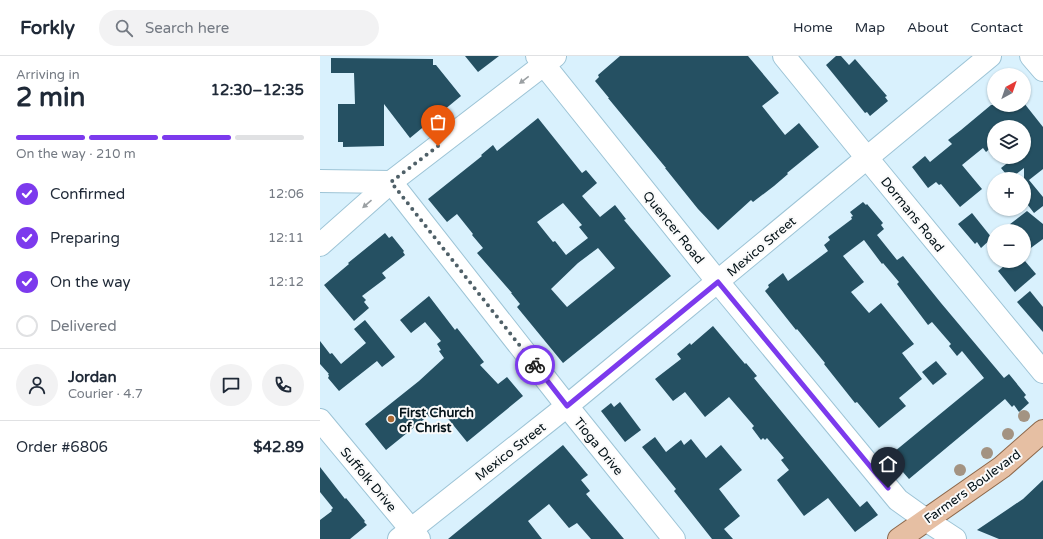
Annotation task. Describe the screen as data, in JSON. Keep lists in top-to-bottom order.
{
  "streets": {
    "main road": ["Farmers Boulevard"],
    "street": [
      "Dormans Road",
      "Quencer Road",
      "Mexico Street",
      "Tioga Drive",
      "Suffolk Drive"
    ]
  },
  "crossings": [
    ["Dormans Road", "Mexico Street"],
    ["Quencer Road", "Mexico Street"],
    ["Quencer Road", "Farmers Boulevard"],
    ["Mexico Street", "Tioga Drive"],
    ["Mexico Street", "Suffolk Drive"]
  ],
  "places": ["First Church of Christ"],
  "north": "top right",
  "page": {
    "header": "Forkly",
    "search": "Search here",
    "nav": [
      "Home",
      "Map",
      "About",
      "Contact"
    ],
    "heading": ["2 min", "Arriving in", "12:30–12:35"],
    "panel": [
      "Jordan",
      "Courier · 4.7",
      "Order #6806",
      "$42.89"
    ],
    "map_buttons": ["+", "−"],
    "bar": "On the way · 210 m",
    "list": [
      ["Confirmed", "12:06"],
      ["Preparing", "12:11"],
      ["On the way", "12:12"],
      "Delivered"
    ]
  }
}
